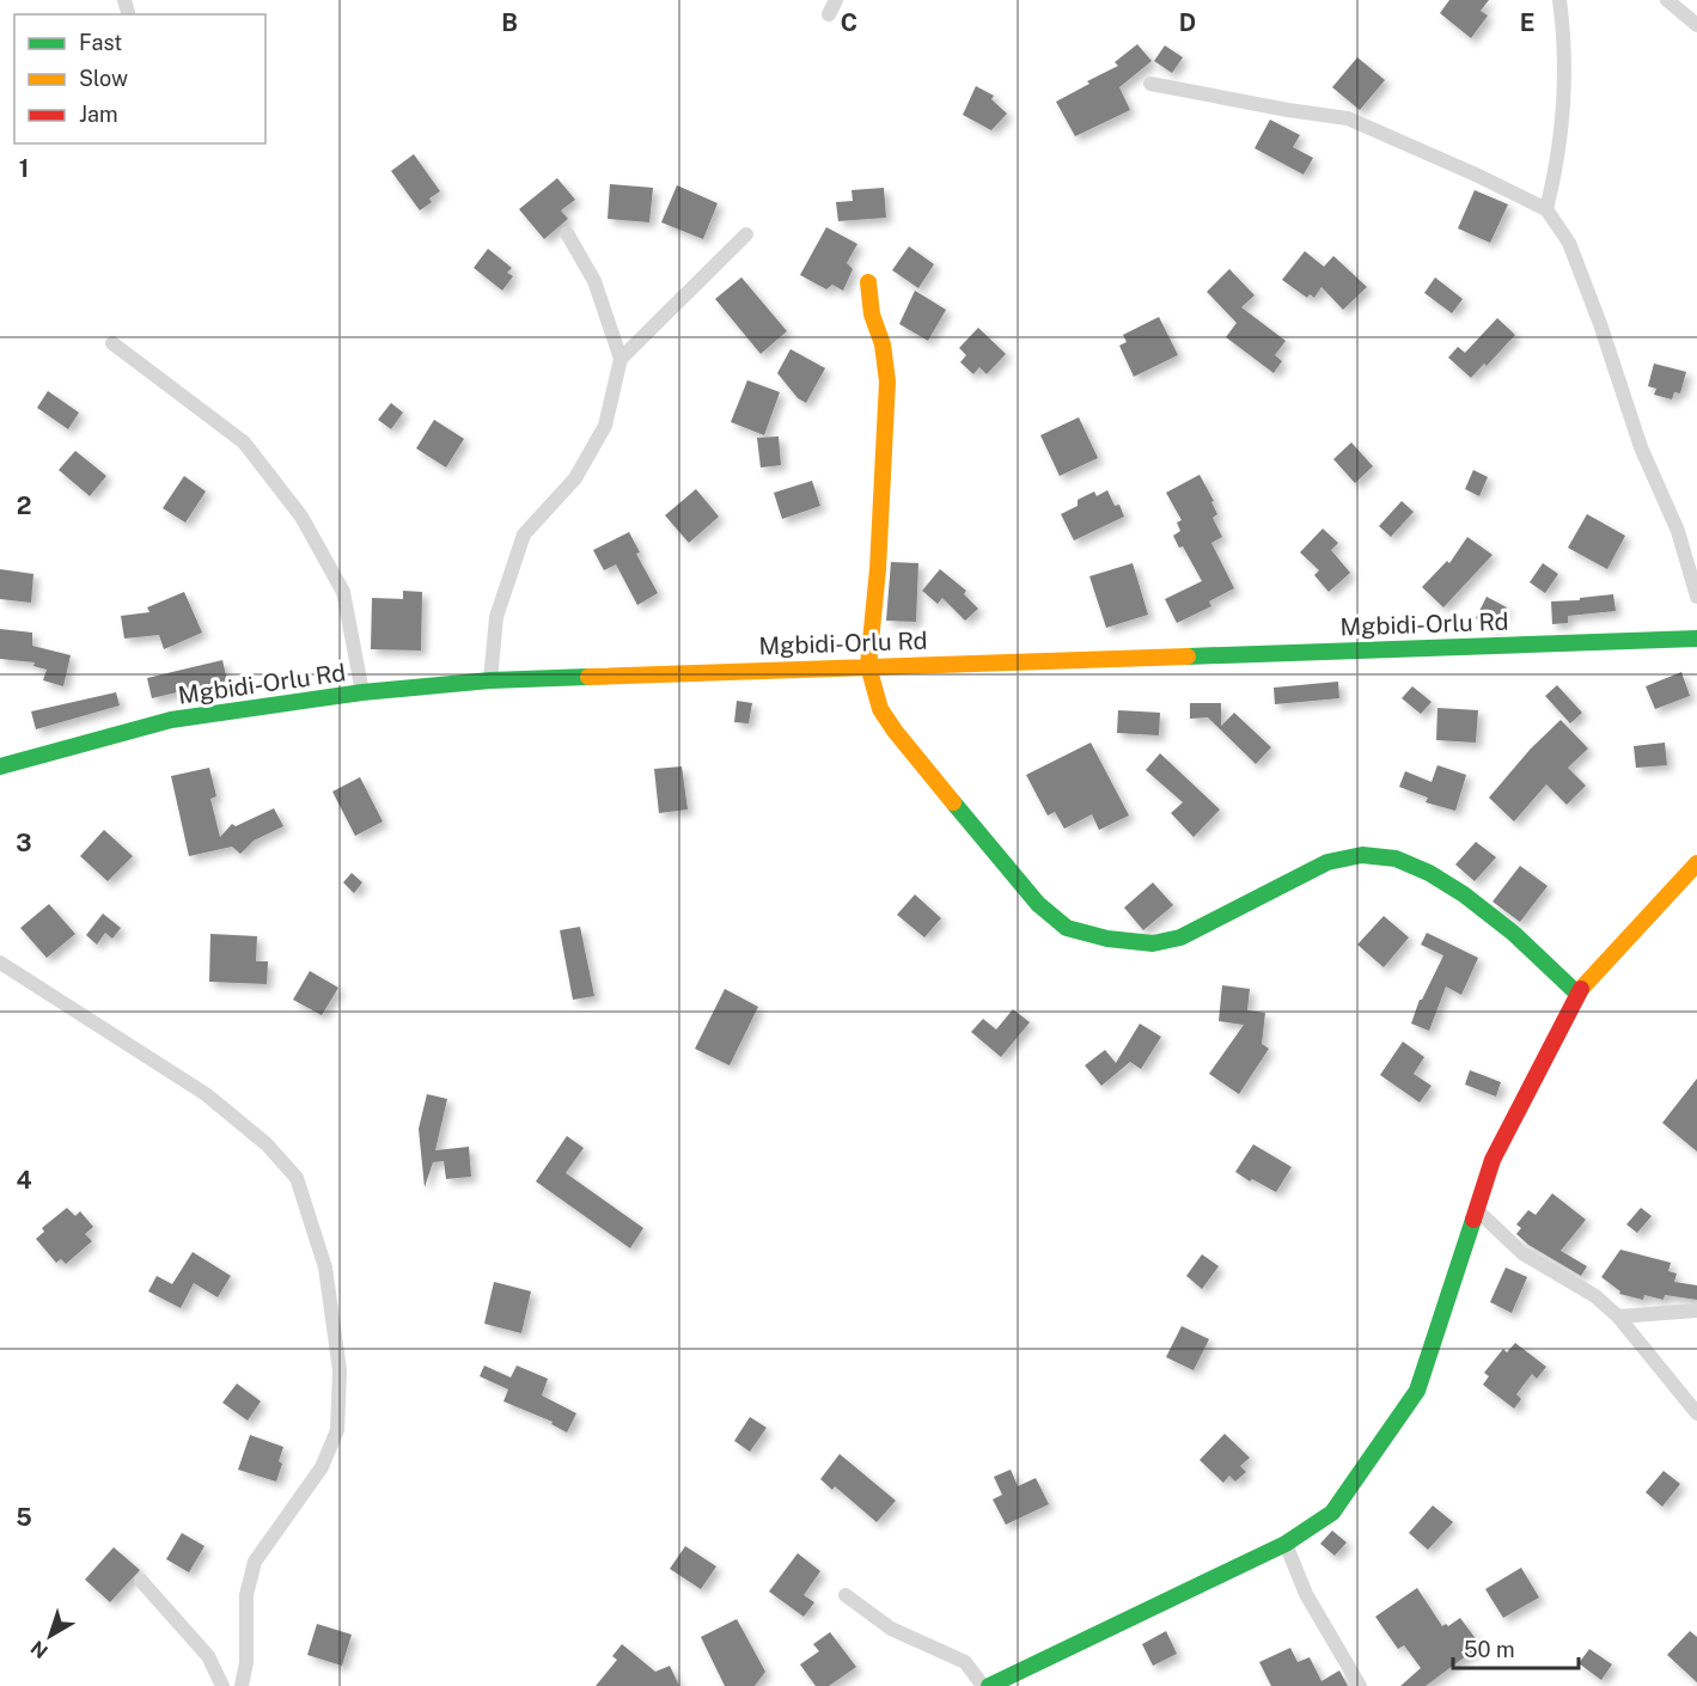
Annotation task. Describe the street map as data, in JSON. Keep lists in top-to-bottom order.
{
  "streets": {
    "street": ["Mgbidi-Orlu Rd"]
  },
  "legend": ["Fast", "Slow", "Jam"],
  "scale_bar": "50 m",
  "north": "bottom left",
  "grid": {
    "columns": [
      "B",
      "C",
      "D",
      "E"
    ],
    "rows": [
      "1",
      "2",
      "3",
      "4",
      "5"
    ]
  }
}
